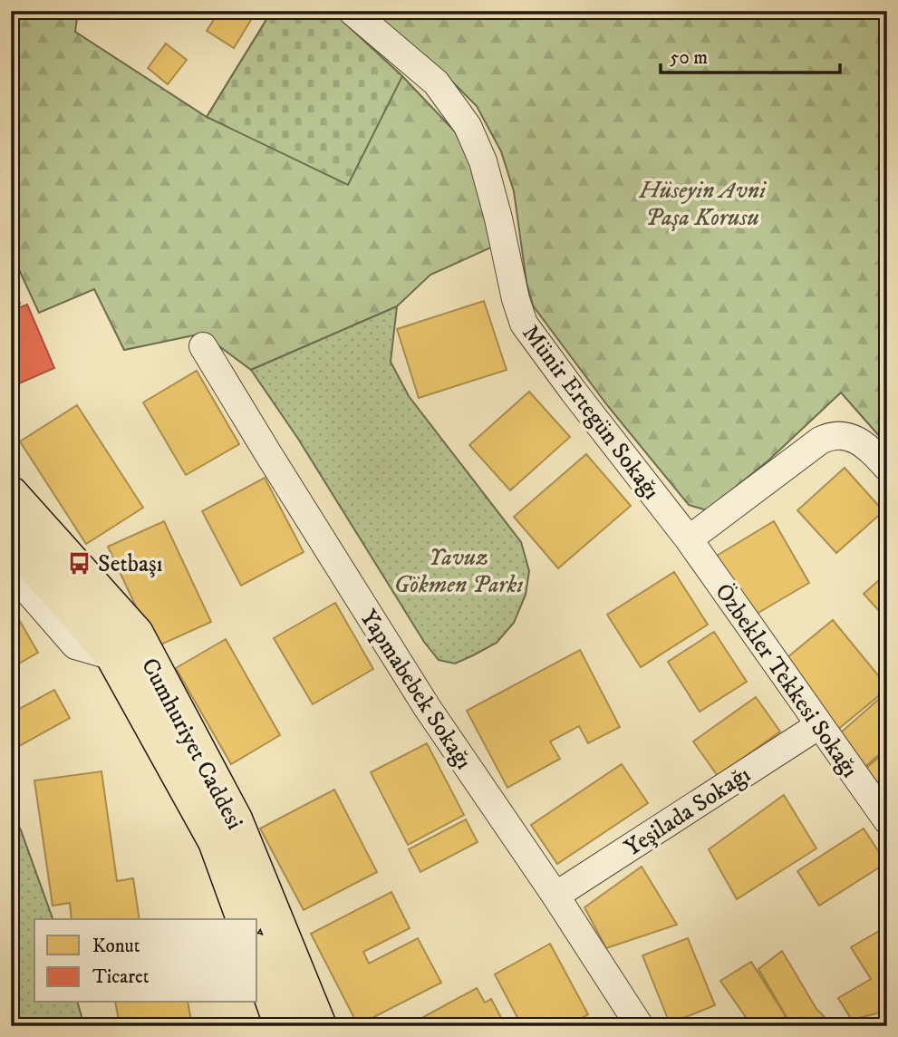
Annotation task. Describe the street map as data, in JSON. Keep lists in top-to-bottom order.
{
  "streets": {
    "main road": ["Cumhuriyet Caddesi"],
    "street": [
      "Münir Ertegün Sokağı",
      "Özbekler Tekkesi Sokağı",
      "Yapmabebek Sokağı",
      "Yeşilada Sokağı"
    ]
  },
  "crossings": [
    ["Münir Ertegün Sokağı", "Özbekler Tekkesi Sokağı"],
    ["Özbekler Tekkesi Sokağı", "Yeşilada Sokağı"],
    ["Yapmabebek Sokağı", "Yeşilada Sokağı"]
  ],
  "parks": ["Hüseyin Avni Paşa Korusu", "Yavuz Gökmen Parkı"],
  "places": {
    "bus stop": ["Setbaşı"]
  },
  "legend": ["Konut", "Ticaret"],
  "scale_bar": "50 m"
}
